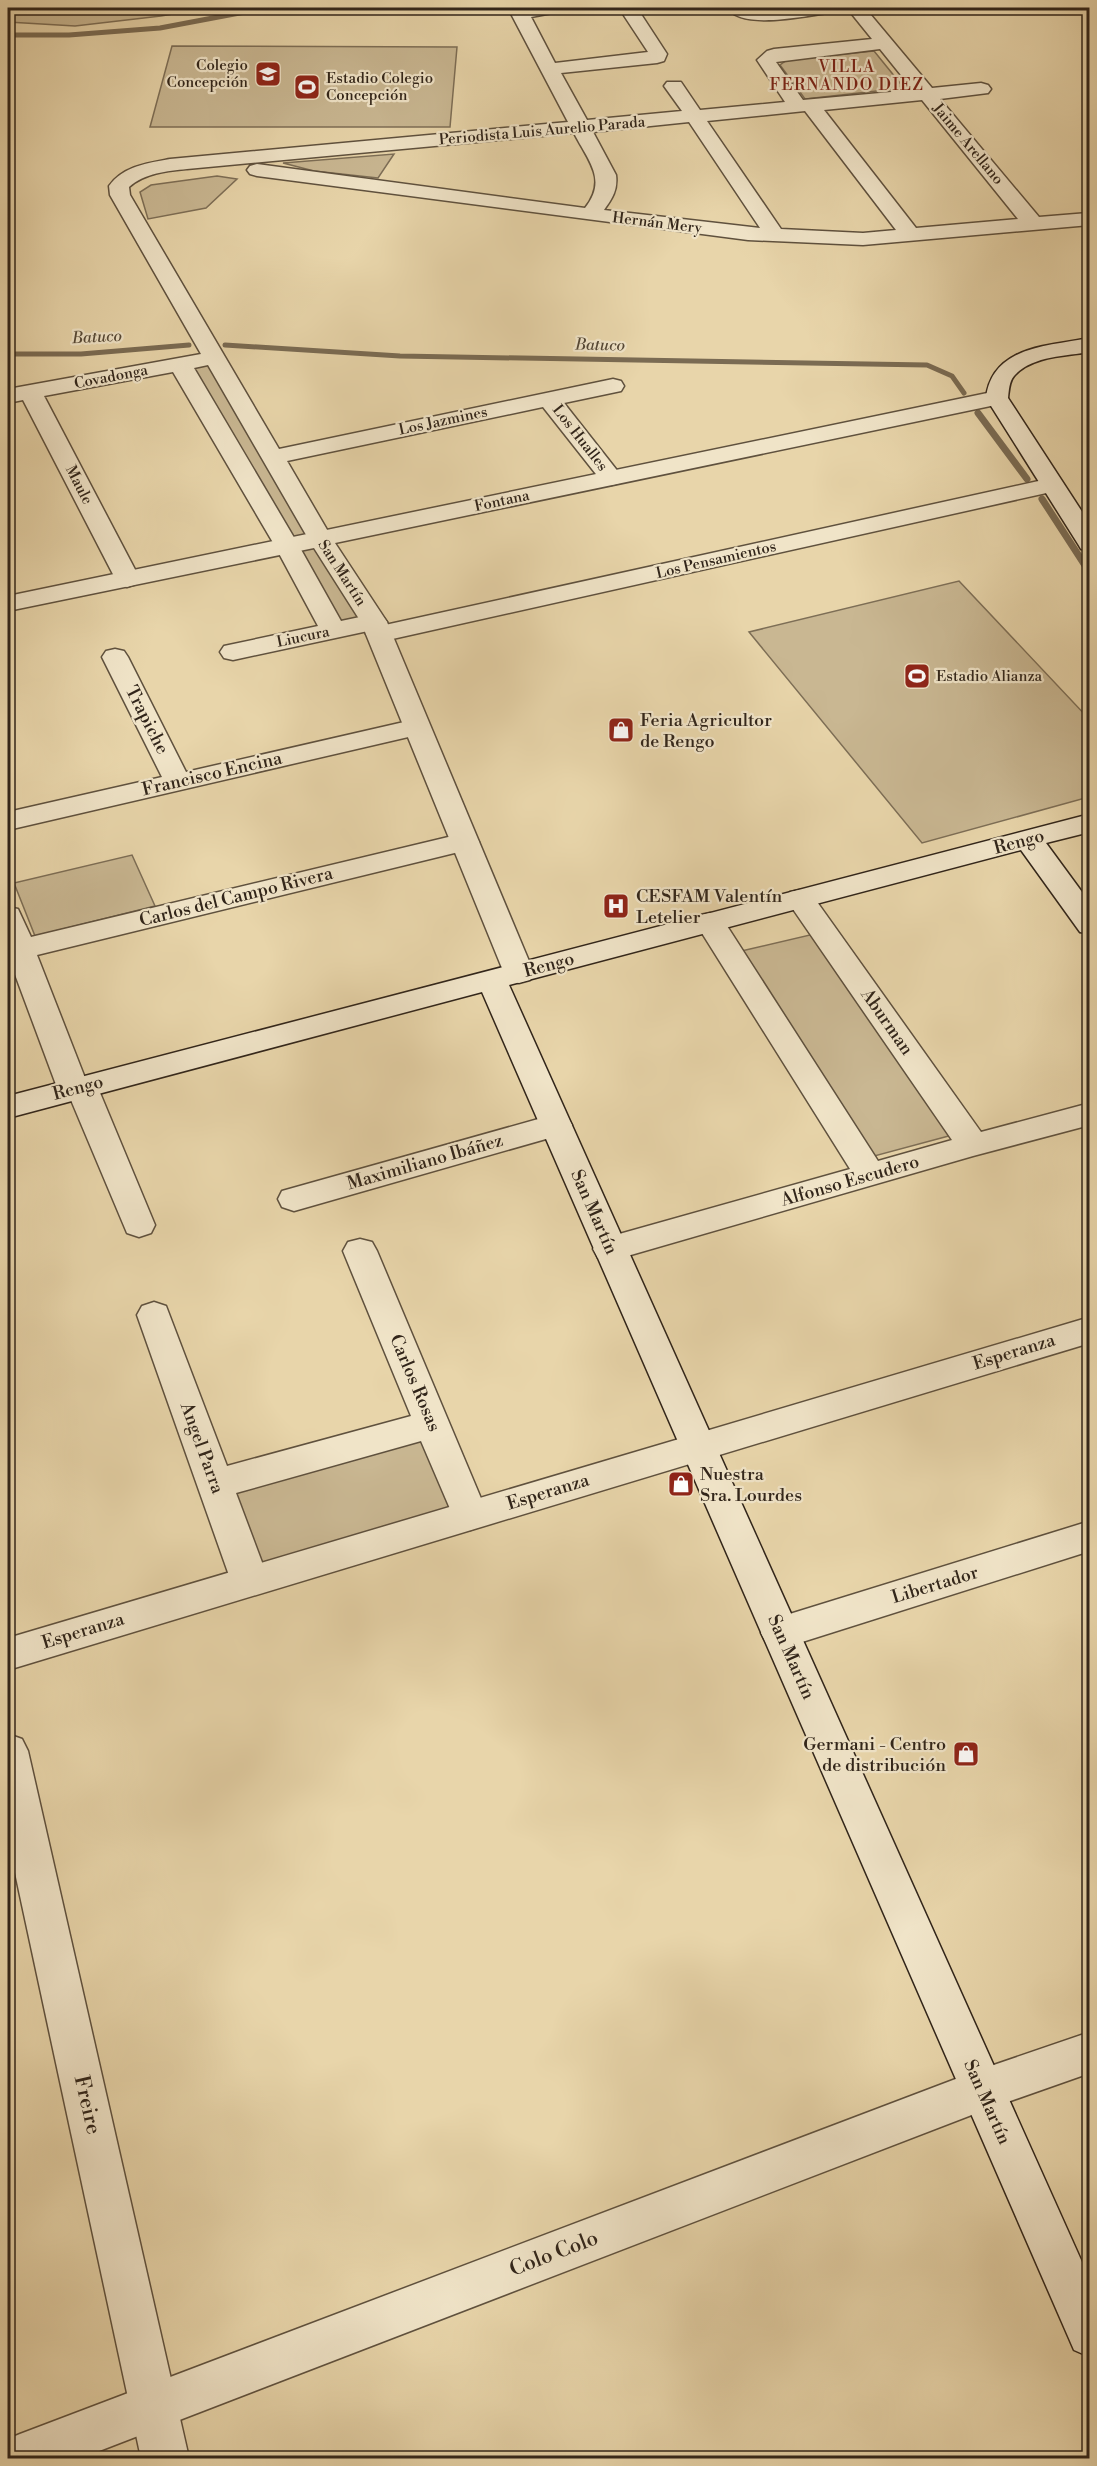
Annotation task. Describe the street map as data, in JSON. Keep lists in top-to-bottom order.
{
  "streets": {
    "street": [
      "Periodista Luis Aurelio Parada",
      "Jaime Arellano",
      "Hernán Mery",
      "Covadonga",
      "Los Jazmines",
      "Los Hualles",
      "Maule",
      "Fontana",
      "Los Pensamientos",
      "San Martín",
      "Liucura",
      "Trapiche",
      "Francisco Encina",
      "Rengo",
      "Carlos del Campo Rivera",
      "Aburman",
      "Maximiliano Ibáñez",
      "Alfonso Escudero",
      "Esperanza",
      "Carlos Rosas",
      "Angel Parra",
      "Libertador",
      "Freire",
      "Colo Colo"
    ]
  },
  "crossings": [
    ["Periodista Luis Aurelio Parada", "Jaime Arellano"],
    ["Periodista Luis Aurelio Parada", "Hernán Mery"],
    ["Periodista Luis Aurelio Parada", "San Martín"],
    ["Jaime Arellano", "Hernán Mery"],
    ["Covadonga", "Maule"],
    ["Covadonga", "San Martín"],
    ["Los Jazmines", "Los Hualles"],
    ["Los Jazmines", "San Martín"],
    ["Los Hualles", "Fontana"],
    ["Maule", "Fontana"],
    ["Fontana", "San Martín"],
    ["Los Pensamientos", "San Martín"],
    ["Los Pensamientos", "Liucura"],
    ["San Martín", "Liucura"],
    ["San Martín", "Francisco Encina"],
    ["San Martín", "Rengo"],
    ["San Martín", "Carlos del Campo Rivera"],
    ["San Martín", "Maximiliano Ibáñez"],
    ["San Martín", "Alfonso Escudero"],
    ["San Martín", "Esperanza"],
    ["San Martín", "Libertador"],
    ["San Martín", "Colo Colo"],
    ["Trapiche", "Francisco Encina"],
    ["Rengo", "Aburman"],
    ["Aburman", "Alfonso Escudero"],
    ["Esperanza", "Carlos Rosas"],
    ["Esperanza", "Angel Parra"],
    ["Freire", "Colo Colo"]
  ],
  "districts": ["VILLA FERNANDO DIEZ"],
  "water": ["Batuco"],
  "places": {
    "school or university": ["Colegio Concepción"],
    "sports": ["Estadio Colegio Concepción", "Estadio Alianza"],
    "shop": ["Feria Agricultor de Rengo", "Nuestra Sra. Lourdes", "Germani - Centro de distribución"],
    "hospital": ["CESFAM Valentín Letelier"]
  }
}
